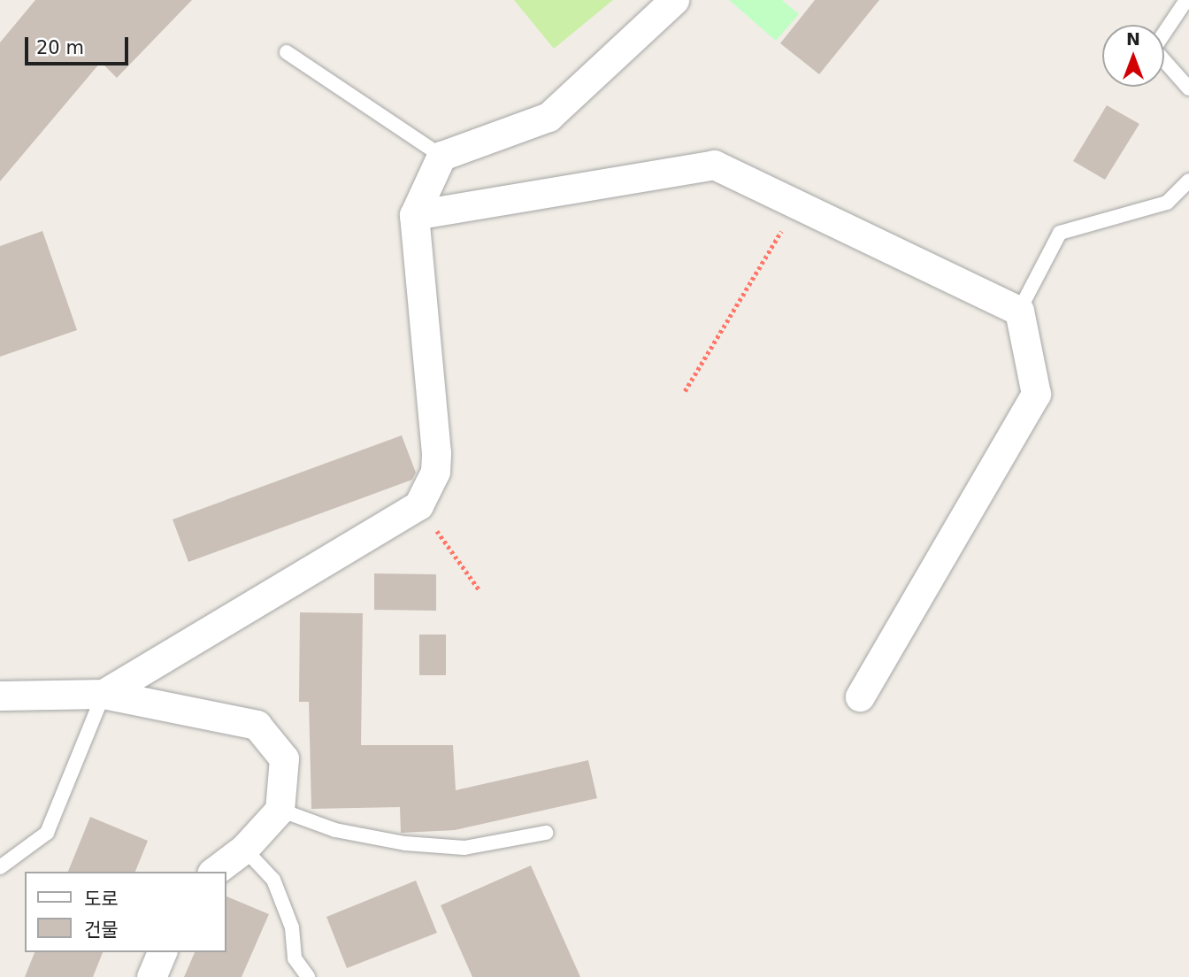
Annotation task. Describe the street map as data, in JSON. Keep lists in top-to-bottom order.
{
  "legend": ["도로", "건물"],
  "scale_bar": "20 m",
  "north": "top"
}
